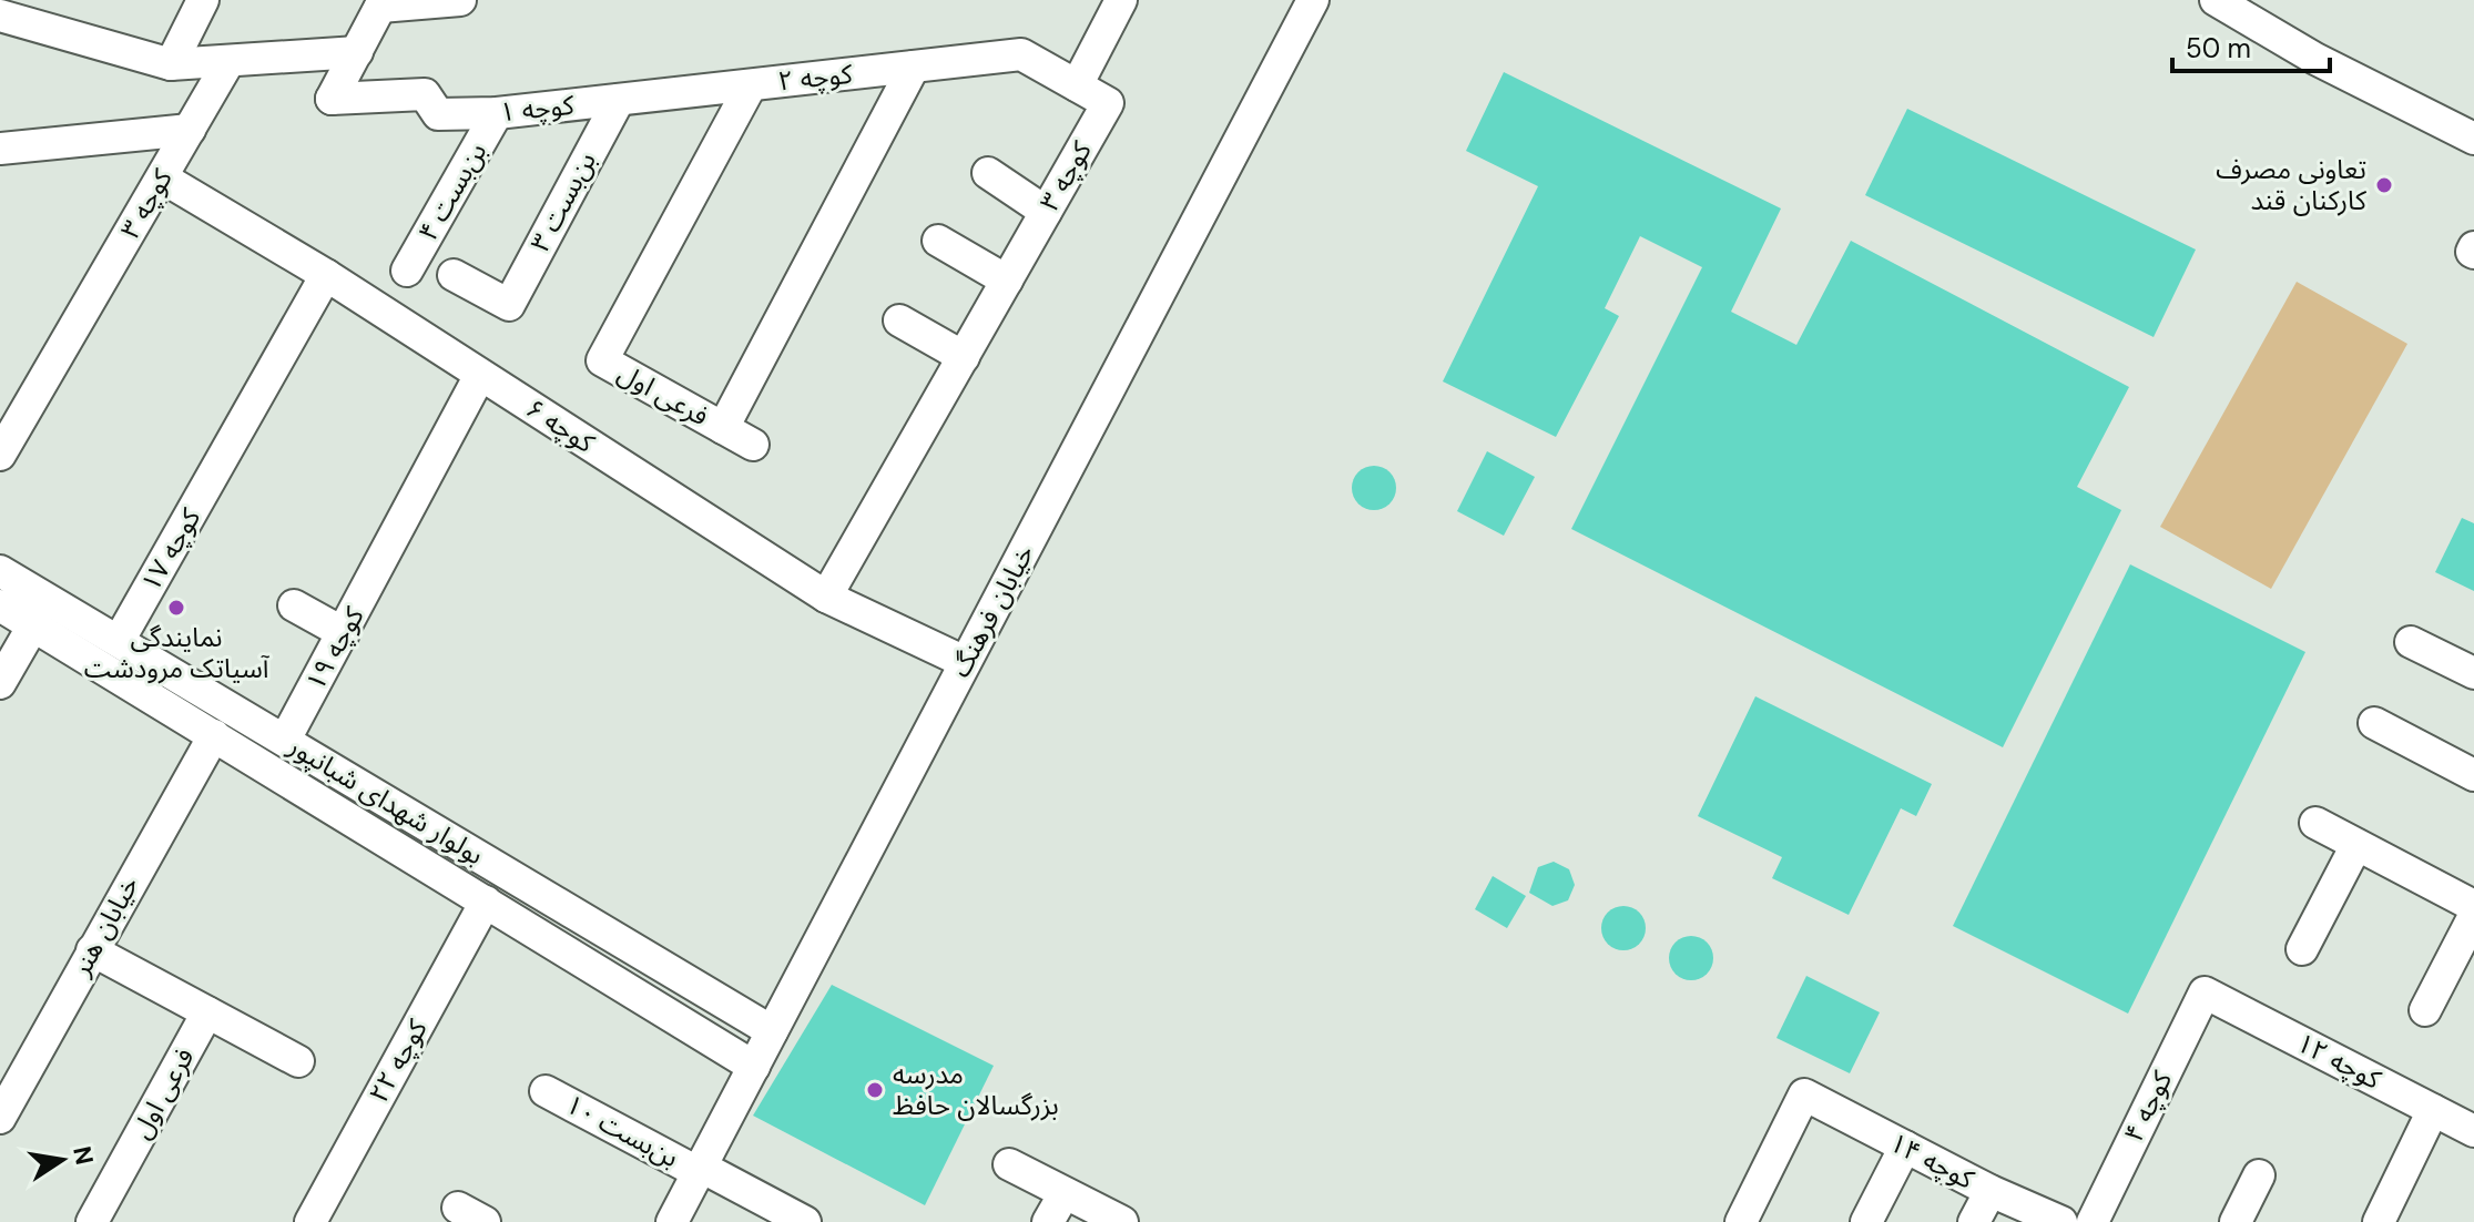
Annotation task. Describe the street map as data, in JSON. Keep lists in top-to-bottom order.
{
  "streets": {
    "street": [
      "کوچه ۲",
      "کوچه ۱",
      "کوچه ۳",
      "بن‌بست ۴",
      "بن‌بست ۳",
      "فرعی اول",
      "کوچه ۶",
      "کوچه ۱۷",
      "خیابان فرهنگ",
      "کوچه ۱۹",
      "بولوار شهدای شبانپور",
      "خیابان هنر",
      "کوچه ۲۲",
      "کوچه ۱۲",
      "کوچه ۴",
      "بن‌بست ۱۰",
      "کوچه ۱۴"
    ]
  },
  "crossings": [
    ["کوچه ۲", "کوچه ۱"],
    ["کوچه ۲", "کوچه ۳"],
    ["کوچه ۲", "فرعی اول"],
    ["کوچه ۱", "بن‌بست ۴"],
    ["کوچه ۱", "بن‌بست ۳"],
    ["کوچه ۳", "کوچه ۶"],
    ["کوچه ۶", "کوچه ۱۷"],
    ["کوچه ۶", "خیابان فرهنگ"],
    ["کوچه ۶", "کوچه ۱۹"],
    ["کوچه ۱۷", "بولوار شهدای شبانپور"],
    ["خیابان فرهنگ", "بولوار شهدای شبانپور"],
    ["خیابان فرهنگ", "بن‌بست ۱۰"],
    ["کوچه ۱۹", "بولوار شهدای شبانپور"],
    ["بولوار شهدای شبانپور", "خیابان هنر"],
    ["بولوار شهدای شبانپور", "کوچه ۲۲"],
    ["کوچه ۱۲", "کوچه ۴"]
  ],
  "places": ["تعاونی مصرف کارکنان قند", "نمایندگی آسیاتک مرودشت", "مدرسه بزرگسالان حافظ"],
  "scale_bar": "50 m",
  "north": "right"
}
